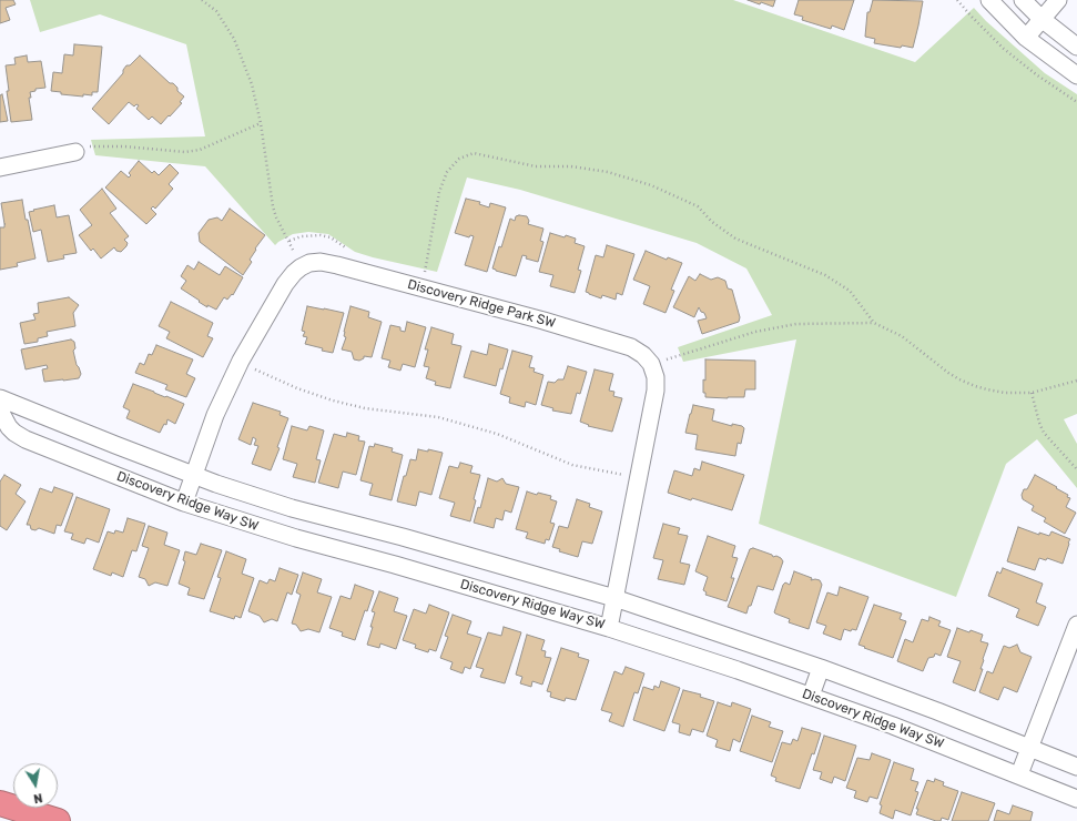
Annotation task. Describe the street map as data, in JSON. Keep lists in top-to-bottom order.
{
  "streets": {
    "street": ["Discovery Ridge Park SW", "Discovery Ridge Way SW"]
  },
  "crossings": [
    ["Discovery Ridge Park SW", "Discovery Ridge Way SW"]
  ],
  "north": "bottom"
}
